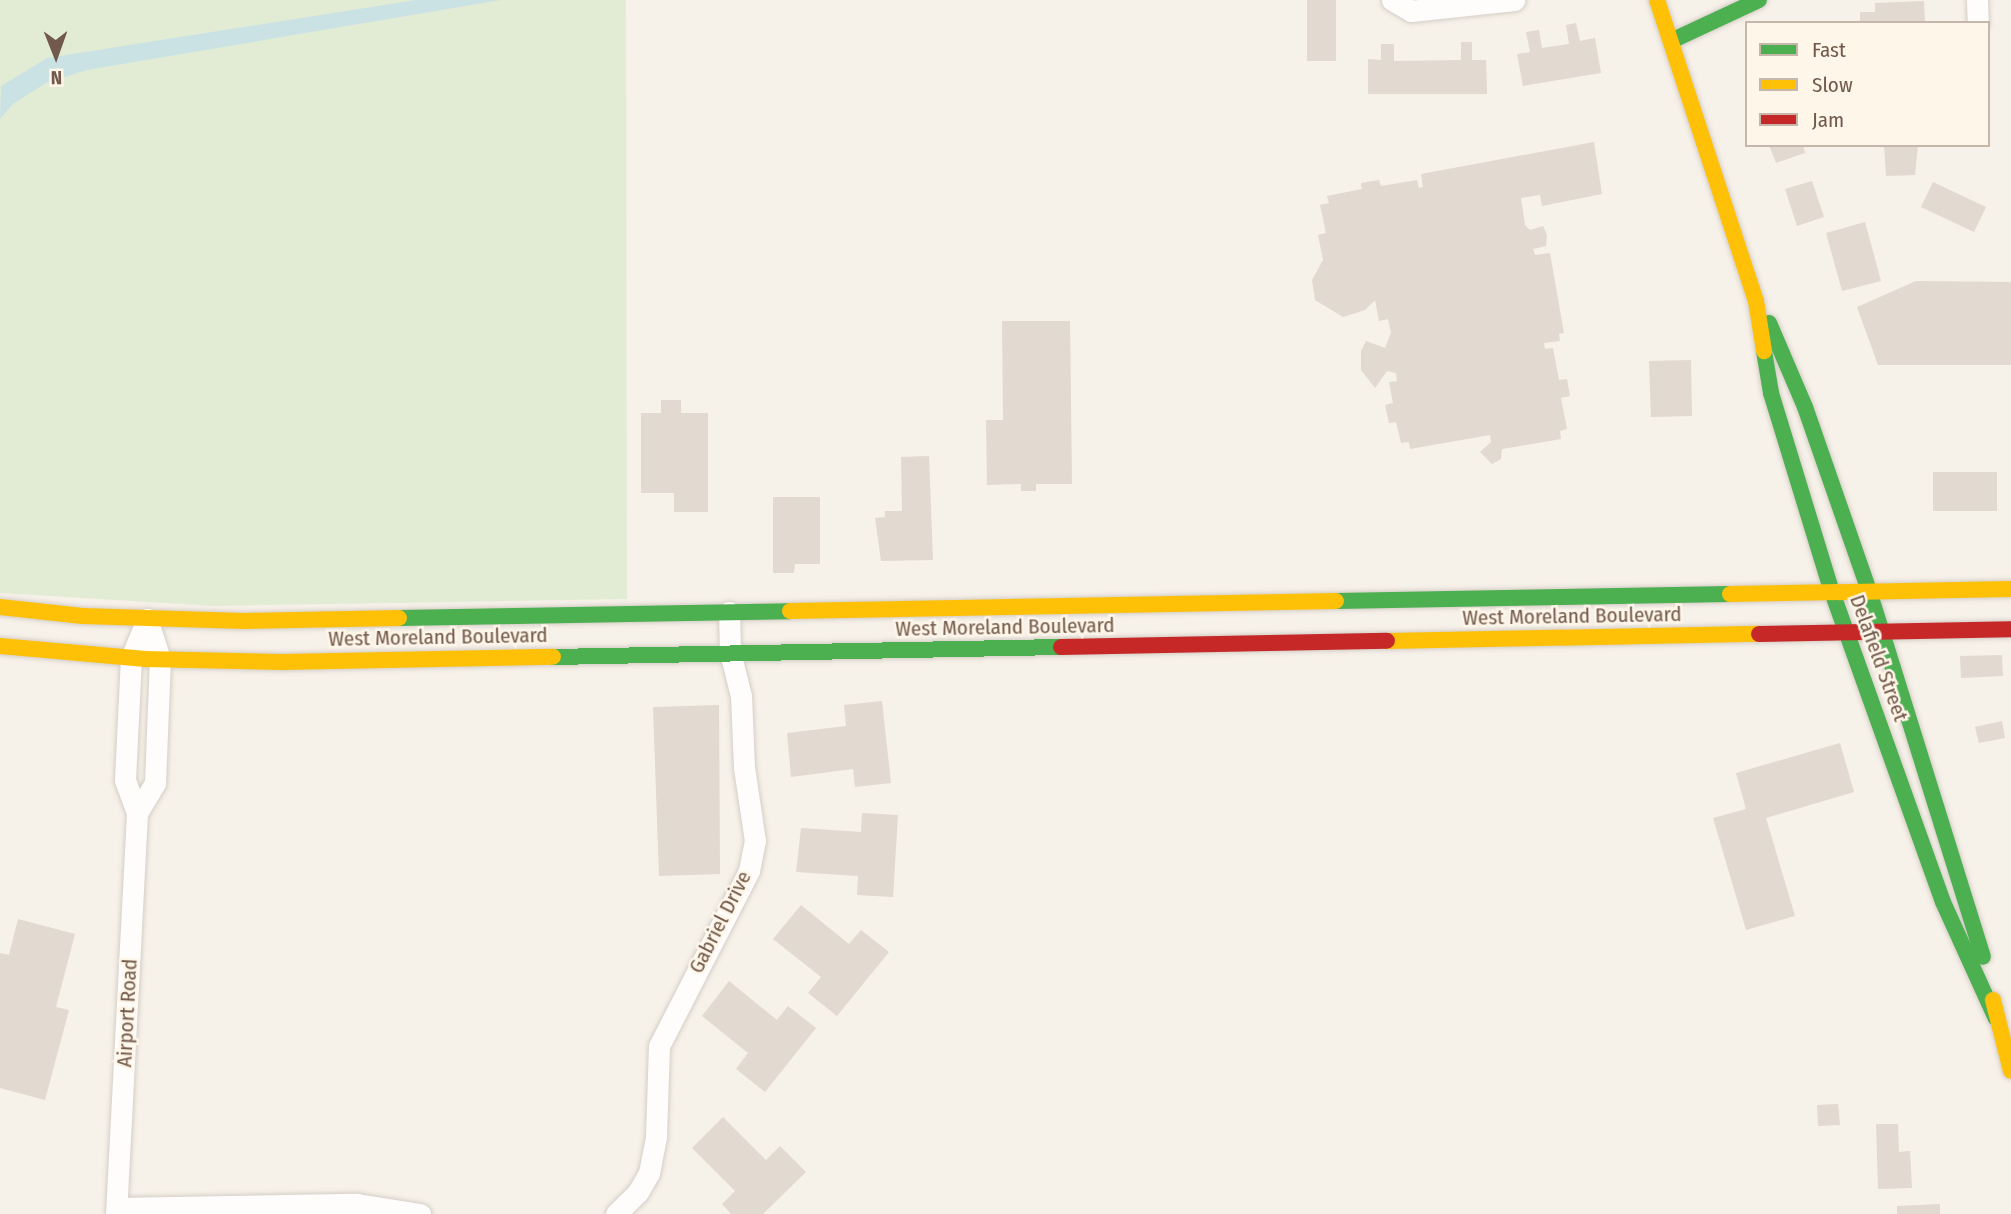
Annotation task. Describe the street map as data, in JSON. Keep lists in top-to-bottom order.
{
  "streets": {
    "street": [
      "West Moreland Boulevard",
      "Delafield Street",
      "Gabriel Drive",
      "Airport Road"
    ]
  },
  "crossings": [
    ["West Moreland Boulevard", "Delafield Street"],
    ["West Moreland Boulevard", "Gabriel Drive"],
    ["West Moreland Boulevard", "Airport Road"]
  ],
  "legend": ["Fast", "Slow", "Jam"],
  "north": "bottom"
}
